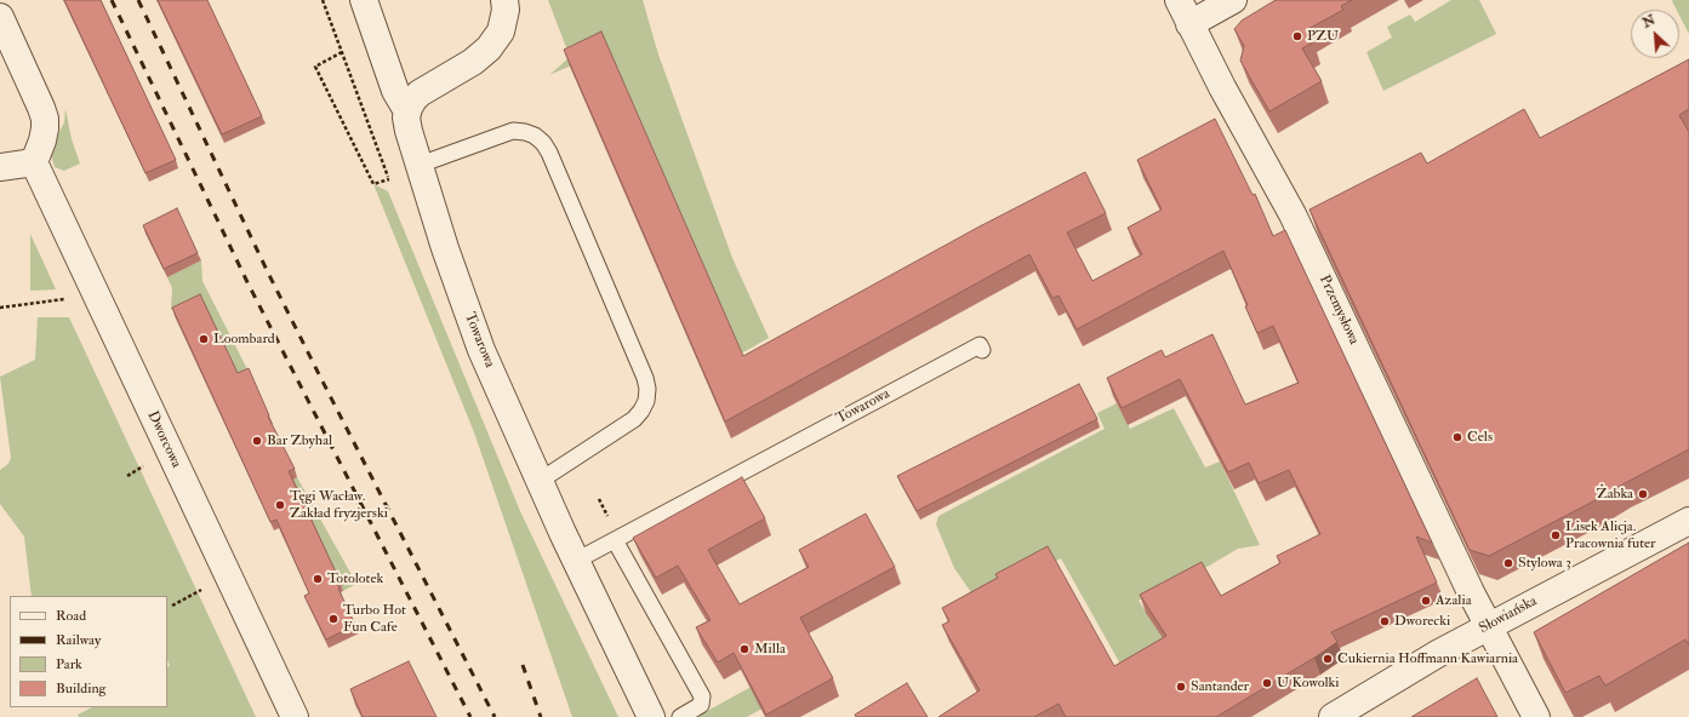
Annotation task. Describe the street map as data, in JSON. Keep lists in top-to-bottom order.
{
  "streets": {
    "street": [
      "Przemysłowa",
      "Towarowa",
      "Dworcowa",
      "Słowiańska"
    ]
  },
  "crossings": [
    ["Przemysłowa", "Słowiańska"]
  ],
  "places": [
    "PZU",
    "Loombard",
    "Cels",
    "Bar Zbyhal",
    "Żabka",
    "Tęgi Wacław. Zakład fryzjerski",
    "Lisek Alicja. Pracownia futer",
    "Stylowa 3",
    "Totolotek",
    "Azalia",
    "Turbo Hot Fun Cafe",
    "Dworecki",
    "Milla",
    "Cukiernia Hoffmann Kawiarnia",
    "U Kowolki",
    "Santander"
  ],
  "legend": [
    "Road",
    "Railway",
    "Park",
    "Building"
  ],
  "north": "top left"
}
